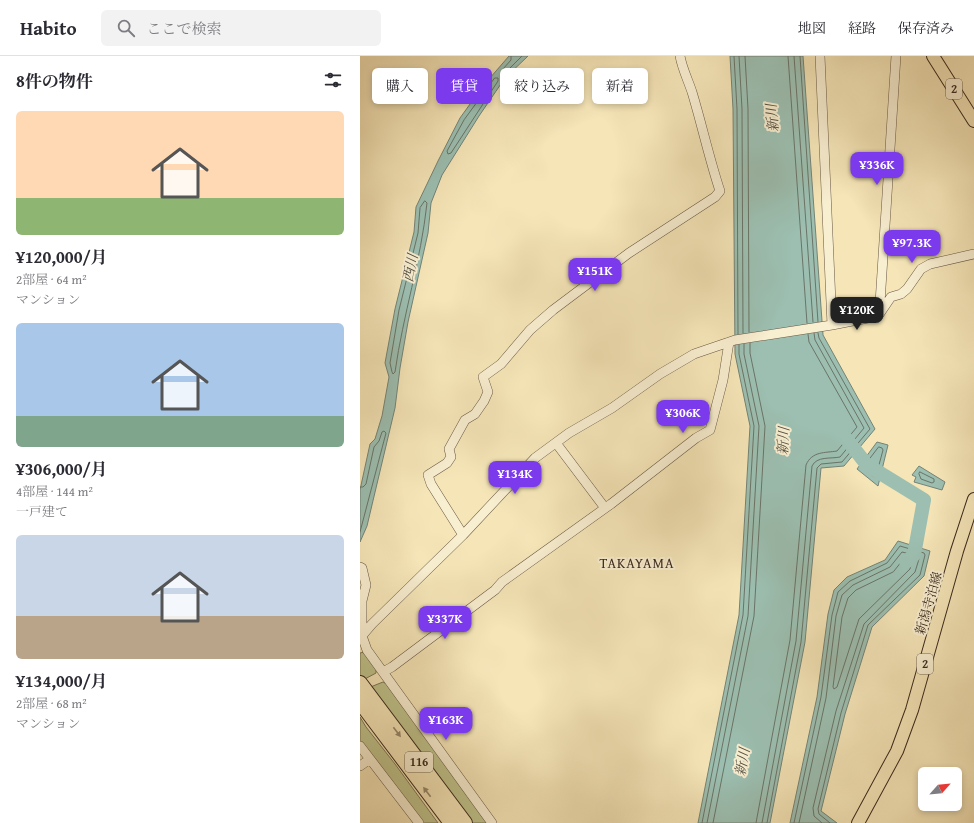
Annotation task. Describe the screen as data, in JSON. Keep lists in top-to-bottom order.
{
  "streets": {
    "highway": ["116"],
    "main road": ["2", "新潟寺泊線"]
  },
  "districts": ["TAKAYAMA"],
  "water": ["新川", "西川"],
  "north": "top right",
  "page": {
    "header": "Habito",
    "search": "ここで検索",
    "nav": ["地図", "経路", "保存済み"],
    "heading": "8件の物件",
    "chip": [
      "購入",
      "賃貸",
      "絞り込み",
      "新着"
    ],
    "list": [
      {
        "name": "¥120,000/月",
        "note": "2部屋 · 64 m² · マンション"
      },
      {
        "name": "¥306,000/月",
        "note": "4部屋 · 144 m² · 一戸建て"
      },
      {
        "name": "¥134,000/月",
        "note": "2部屋 · 68 m² · マンション"
      }
    ],
    "price": [
      "¥336K",
      "¥97.3K",
      "¥151K",
      "¥120K",
      "¥306K",
      "¥134K",
      "¥337K",
      "¥163K"
    ]
  }
}
